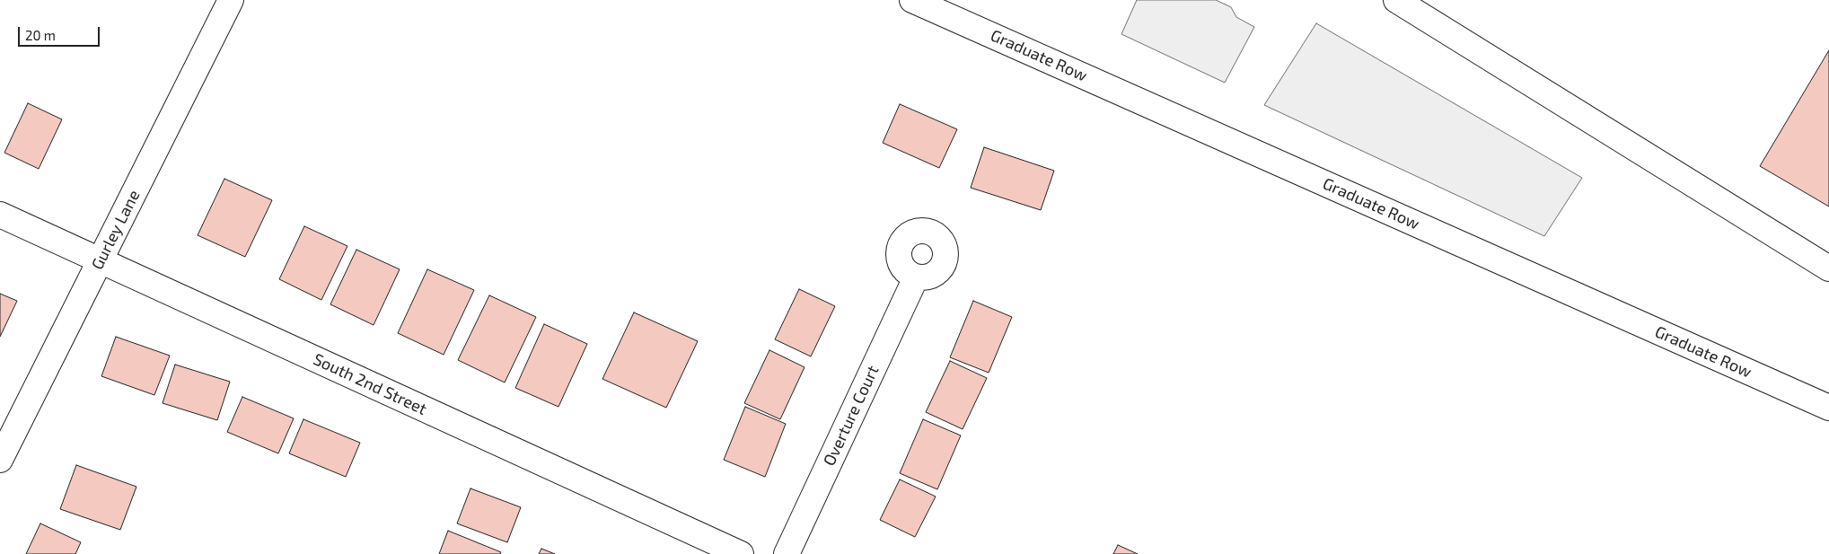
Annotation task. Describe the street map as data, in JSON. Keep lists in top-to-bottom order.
{
  "streets": {
    "street": [
      "Graduate Row",
      "Gurley Lane",
      "South 2nd Street",
      "Overture Court"
    ]
  },
  "crossings": [
    ["Gurley Lane", "South 2nd Street"]
  ],
  "scale_bar": "20 m"
}
